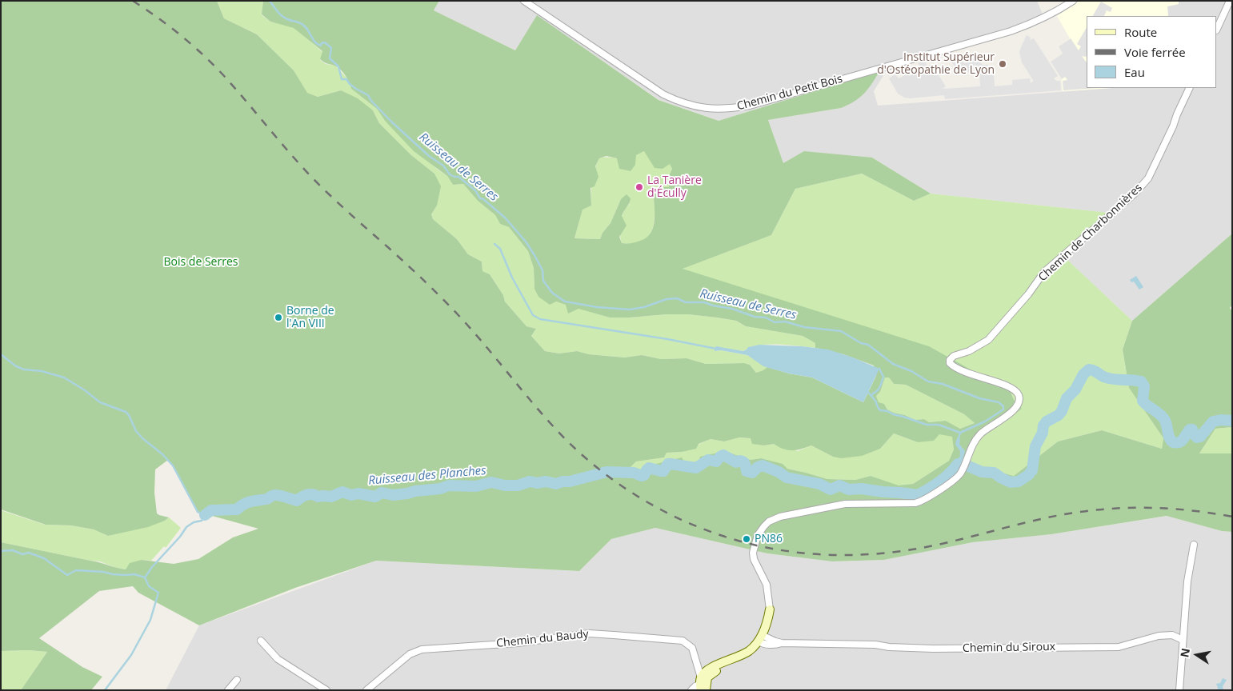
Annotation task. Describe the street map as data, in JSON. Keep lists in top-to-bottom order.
{
  "streets": {
    "street": [
      "Chemin du Petit Bois",
      "Chemin de Charbonnières",
      "Chemin du Baudy",
      "Chemin du Siroux"
    ]
  },
  "water": ["Ruisseau de Serres", "Ruisseau des Planches"],
  "parks": ["Bois de Serres"],
  "places": [
    "Institut Supérieur d'Ostéopathie de Lyon",
    "La Tanière d'Écully",
    "Borne de l'An VIII",
    "PN86"
  ],
  "legend": ["Route", "Voie ferrée", "Eau"],
  "north": "left"
}
